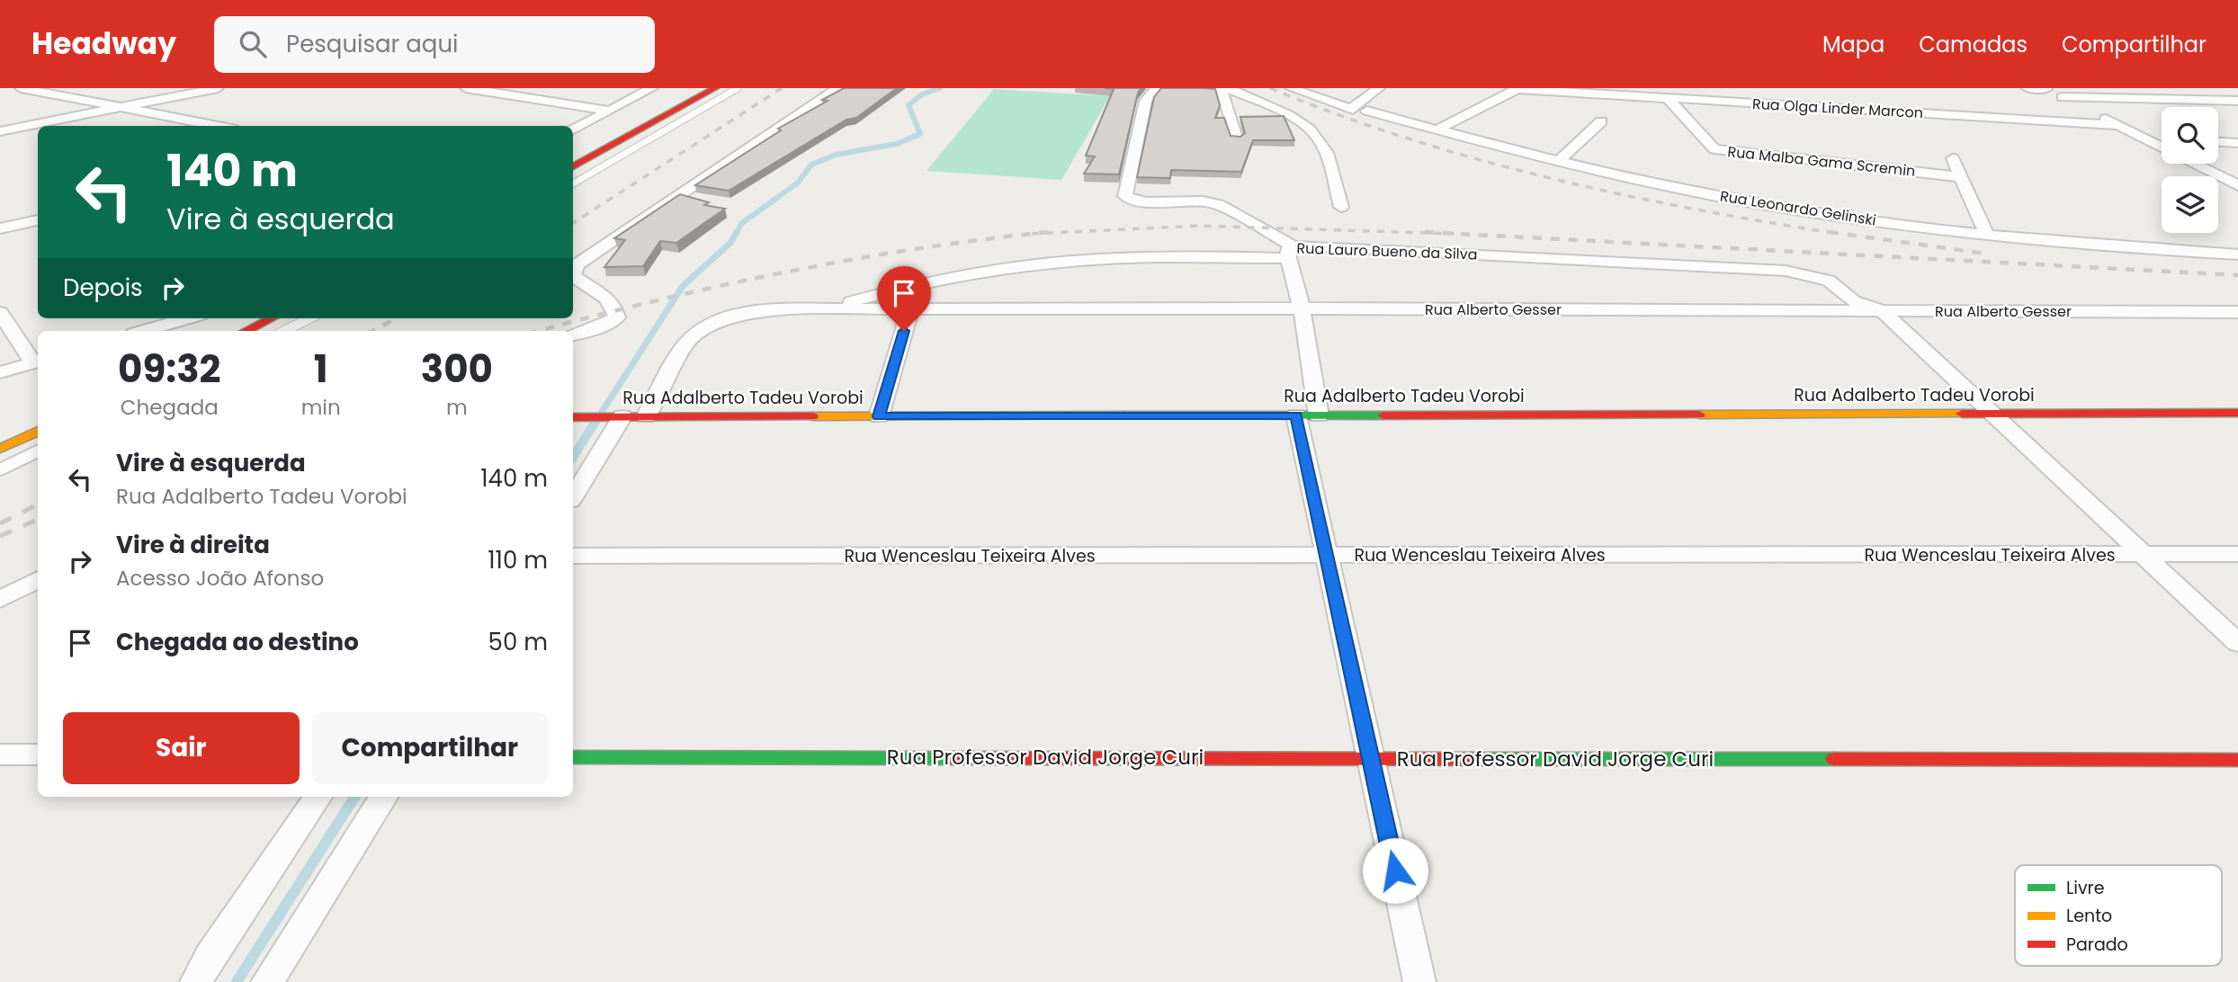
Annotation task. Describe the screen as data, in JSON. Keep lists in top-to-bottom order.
{
  "streets": {
    "street": [
      "Rua Olga Linder Marcon",
      "Rua Malba Gama Scremin",
      "Rua Leonardo Gelinski",
      "Rua Lauro Bueno da Silva",
      "Rua Alberto Gesser",
      "Rua Adalberto Tadeu Vorobi",
      "Rua Wenceslau Teixeira Alves",
      "Rua Professor David Jorge Curi"
    ]
  },
  "crossings": [
    ["Rua Olga Linder Marcon", "Rua Malba Gama Scremin"],
    ["Rua Lauro Bueno da Silva", "Rua Alberto Gesser"],
    ["Rua Alberto Gesser", "Rua Adalberto Tadeu Vorobi"]
  ],
  "legend": ["Livre", "Lento", "Parado"],
  "page": {
    "header": "Headway",
    "search": "Pesquisar aqui",
    "nav": ["Mapa", "Camadas", "Compartilhar"],
    "turn": ["140 m", "Vire à esquerda"],
    "then": "Depois",
    "eta": [
      "09:32",
      "Chegada",
      "1",
      "min",
      "300",
      "m"
    ],
    "list": [
      {
        "name": "Vire à esquerda",
        "note": "Rua Adalberto Tadeu Vorobi",
        "value": "140 m"
      },
      {
        "name": "Vire à direita",
        "note": "Acesso João Afonso",
        "value": "110 m"
      },
      {
        "name": "Chegada ao destino",
        "value": "50 m"
      }
    ],
    "buttons": ["Sair", "Compartilhar"]
  }
}
